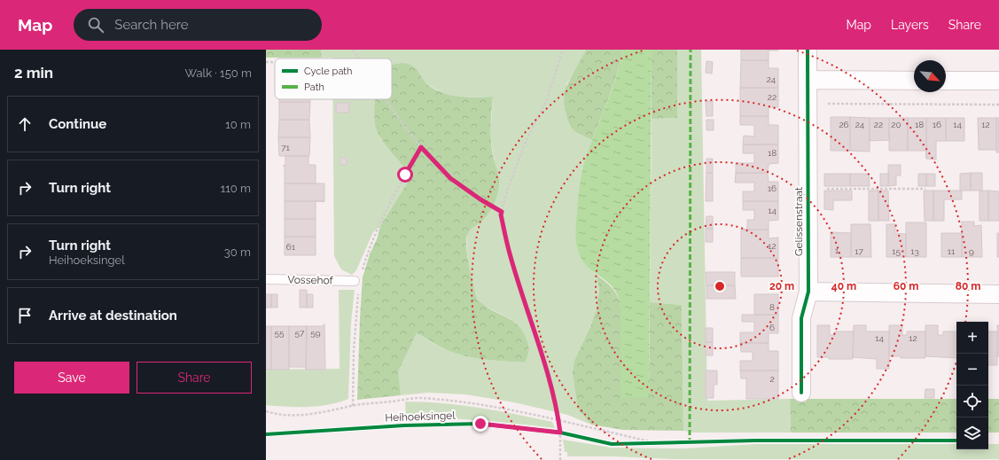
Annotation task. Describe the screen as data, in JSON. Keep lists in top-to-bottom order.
{
  "streets": {
    "street": ["Gelissenstraat"],
    "lane": ["Vossehof"],
    "cycle path": ["Heihoeksingel"]
  },
  "house_numbers": [
    "24",
    "22",
    "26",
    "24",
    "22",
    "20",
    "18",
    "16",
    "14",
    "12",
    "71",
    "18",
    "16",
    "14",
    "12",
    "61",
    "1",
    "17",
    "15",
    "13",
    "11",
    "9",
    "8",
    "6",
    "55",
    "57",
    "59",
    "14",
    "12",
    "2"
  ],
  "legend": ["Cycle path", "Path"],
  "north": "bottom right",
  "page": {
    "header": "Map",
    "search": "Search here",
    "nav": ["Map", "Layers", "Share"],
    "heading": ["2 min", "Walk · 150 m"],
    "list": [
      ["Continue", "10 m"],
      ["Turn right", "110 m"],
      ["Turn right", "Heihoeksingel", "30 m"],
      "Arrive at destination"
    ],
    "map_buttons": ["+", "−"],
    "buttons": ["Save", "Share"]
  },
  "rings": [
    "20 m",
    "40 m",
    "60 m",
    "80 m"
  ]
}
